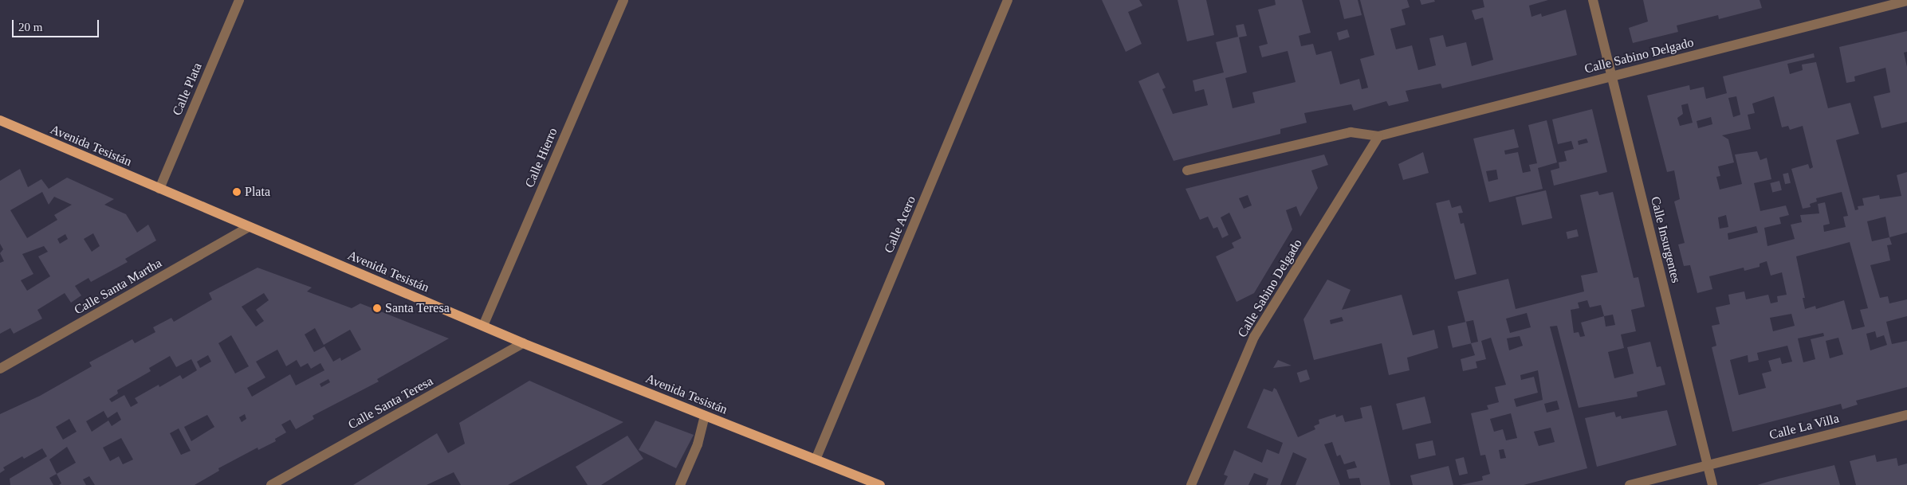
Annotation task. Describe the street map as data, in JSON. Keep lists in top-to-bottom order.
{
  "streets": {
    "main road": ["Avenida Tesistán"],
    "street": [
      "Calle Sabino Delgado",
      "Calle Plata",
      "Calle Hierro",
      "Calle Acero",
      "Calle Insurgentes",
      "Calle Santa Martha",
      "Calle Santa Teresa",
      "Calle La Villa"
    ]
  },
  "crossings": [
    ["Calle Sabino Delgado", "Calle Insurgentes"],
    ["Calle Plata", "Avenida Tesistán"],
    ["Avenida Tesistán", "Calle Hierro"],
    ["Avenida Tesistán", "Calle Acero"],
    ["Avenida Tesistán", "Calle Santa Martha"],
    ["Avenida Tesistán", "Calle Santa Teresa"],
    ["Calle Insurgentes", "Calle La Villa"]
  ],
  "places": ["Plata", "Santa Teresa"],
  "scale_bar": "20 m"
}
